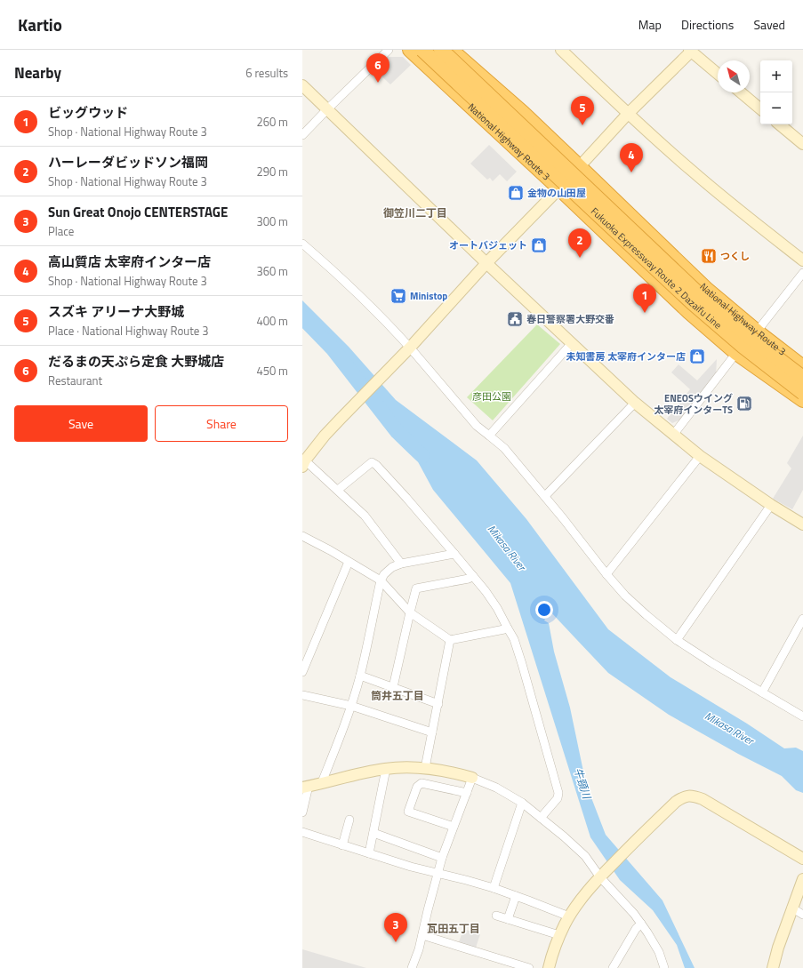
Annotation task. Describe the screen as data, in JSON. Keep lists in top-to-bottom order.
{
  "streets": {
    "highway": ["National Highway Route 3", "Fukuoka Expressway Route 2 Dazaifu Line"]
  },
  "districts": ["御笠川二丁目", "筒井五丁目", "瓦田五丁目"],
  "water": ["Mikasa River", "牛頸川"],
  "parks": ["彦田公園"],
  "places": {
    "shop": ["金物の山田屋", "オートバジェット", "未知書房 太宰府インター店"],
    "restaurant": ["つくし"],
    "supermarket": ["Ministop"],
    "public building": ["春日警察署大野交番"],
    "fuel station": ["ENEOSウイング 太宰府インターTS"]
  },
  "north": "top left",
  "page": {
    "header": "Kartio",
    "nav": ["Map", "Directions", "Saved"],
    "heading": ["Nearby", "6 results"],
    "pins": [
      "6",
      "5",
      "4",
      "2",
      "1",
      "3"
    ],
    "map_buttons": ["+", "−"],
    "list": [
      {
        "mark": "1",
        "name": "ビッグウッド",
        "note": "Shop · National Highway Route 3",
        "value": "260 m"
      },
      {
        "mark": "2",
        "name": "ハーレーダビッドソン福岡",
        "note": "Shop · National Highway Route 3",
        "value": "290 m"
      },
      {
        "mark": "3",
        "name": "Sun Great Onojo CENTERSTAGE",
        "note": "Place",
        "value": "300 m"
      },
      {
        "mark": "4",
        "name": "高山質店 太宰府インター店",
        "note": "Shop · National Highway Route 3",
        "value": "360 m"
      },
      {
        "mark": "5",
        "name": "スズキ アリーナ大野城",
        "note": "Place · National Highway Route 3",
        "value": "400 m"
      },
      {
        "mark": "6",
        "name": "だるまの天ぷら定食 大野城店",
        "note": "Restaurant",
        "value": "450 m"
      }
    ],
    "buttons": ["Save", "Share"]
  }
}
